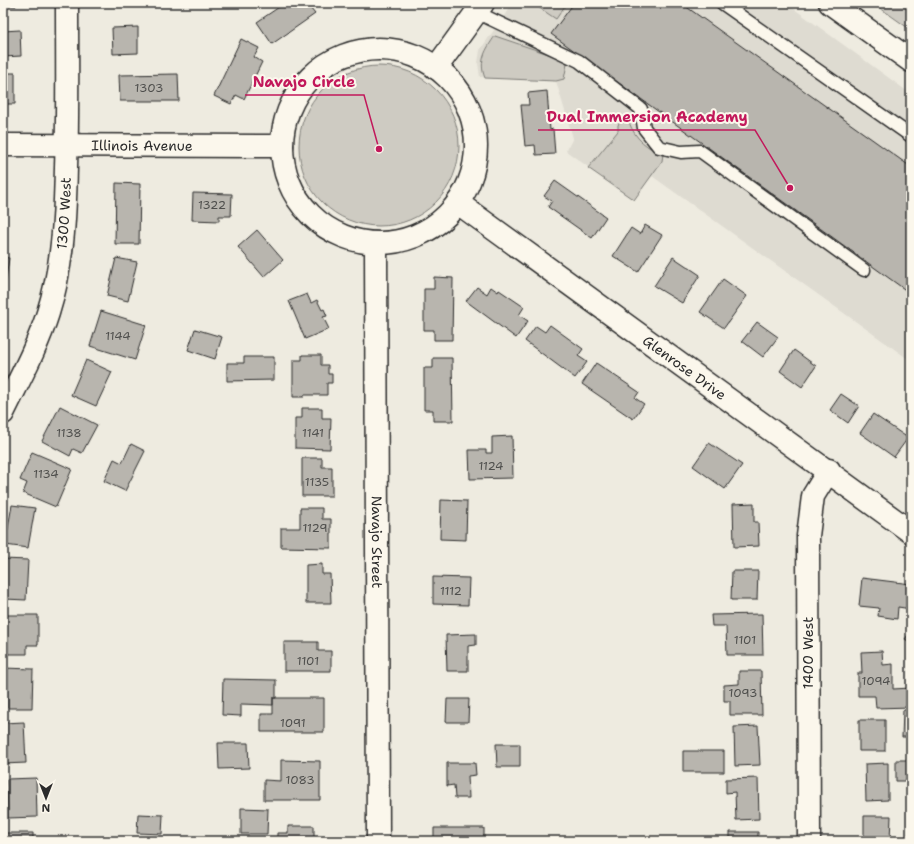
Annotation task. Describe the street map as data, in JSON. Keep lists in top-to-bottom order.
{
  "streets": {
    "street": [
      "Illinois Avenue",
      "1300 West",
      "Glenrose Drive",
      "Navajo Street",
      "1400 West"
    ]
  },
  "crossings": [
    ["Illinois Avenue", "1300 West"],
    ["Glenrose Drive", "1400 West"]
  ],
  "places": ["Navajo Circle", "Dual Immersion Academy"],
  "house_numbers": [
    "1303",
    "1322",
    "1144",
    "1138",
    "1141",
    "1124",
    "1134",
    "1135",
    "1129",
    "1112",
    "1101",
    "1101",
    "1094",
    "1093",
    "1091",
    "1083"
  ],
  "north": "bottom"
}
